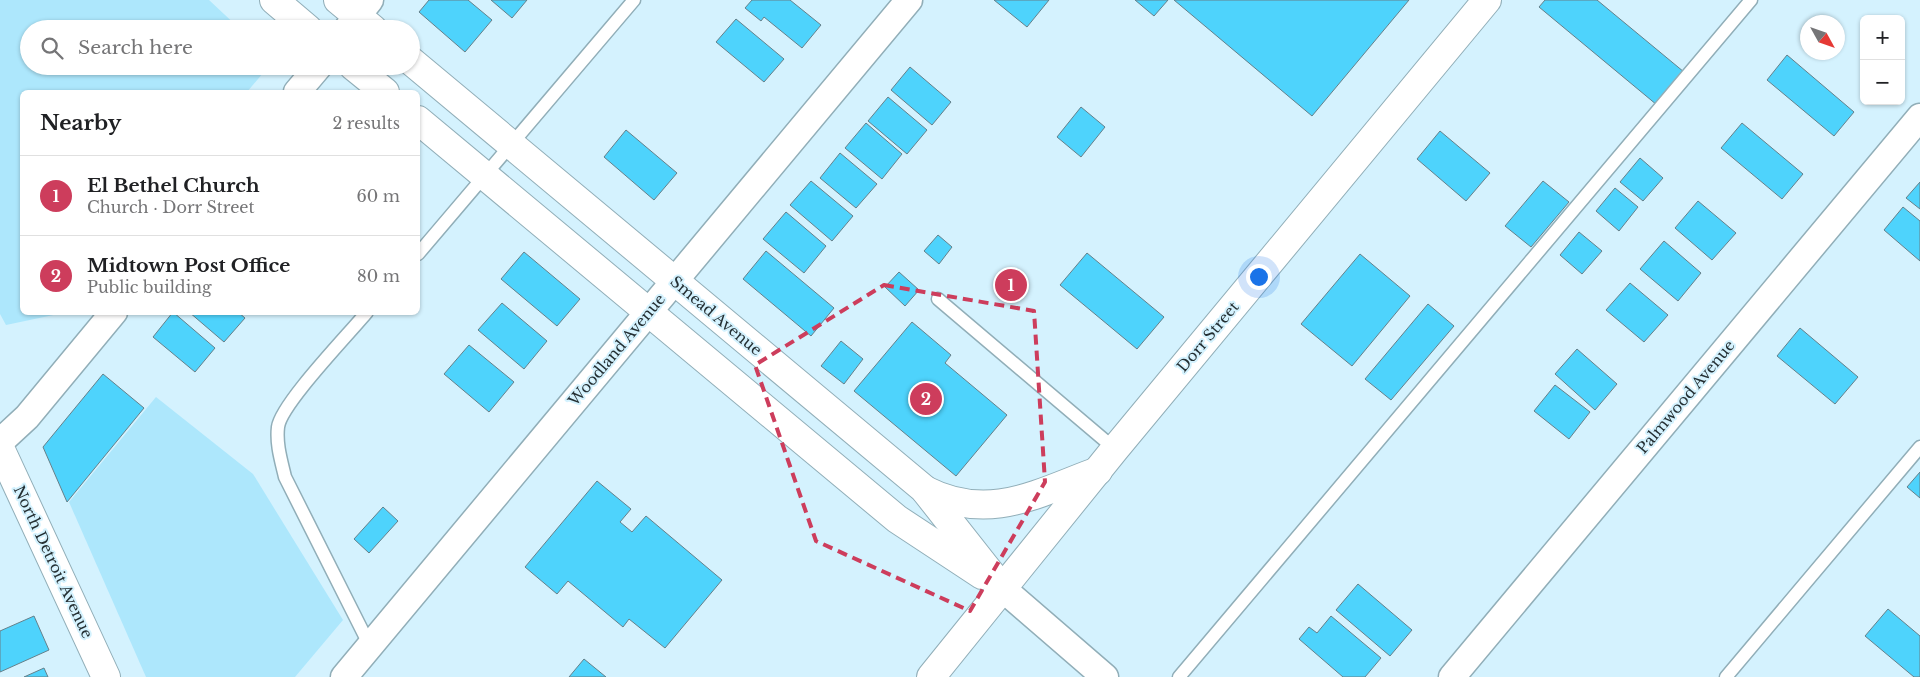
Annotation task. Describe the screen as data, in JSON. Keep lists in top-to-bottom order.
{
  "streets": {
    "street": [
      "Smead Avenue",
      "Dorr Street",
      "Woodland Avenue",
      "Palmwood Avenue",
      "North Detroit Avenue"
    ]
  },
  "crossings": [
    ["Smead Avenue", "Dorr Street"],
    ["Smead Avenue", "Woodland Avenue"]
  ],
  "north": "bottom right",
  "page": {
    "map_buttons": ["+", "−"],
    "search": "Search here",
    "heading": ["Nearby", "2 results"],
    "list": [
      {
        "mark": "1",
        "name": "El Bethel Church",
        "note": "Church · Dorr Street",
        "value": "60 m"
      },
      {
        "mark": "2",
        "name": "Midtown Post Office",
        "note": "Public building",
        "value": "80 m"
      }
    ],
    "pins": ["1", "2"]
  }
}
